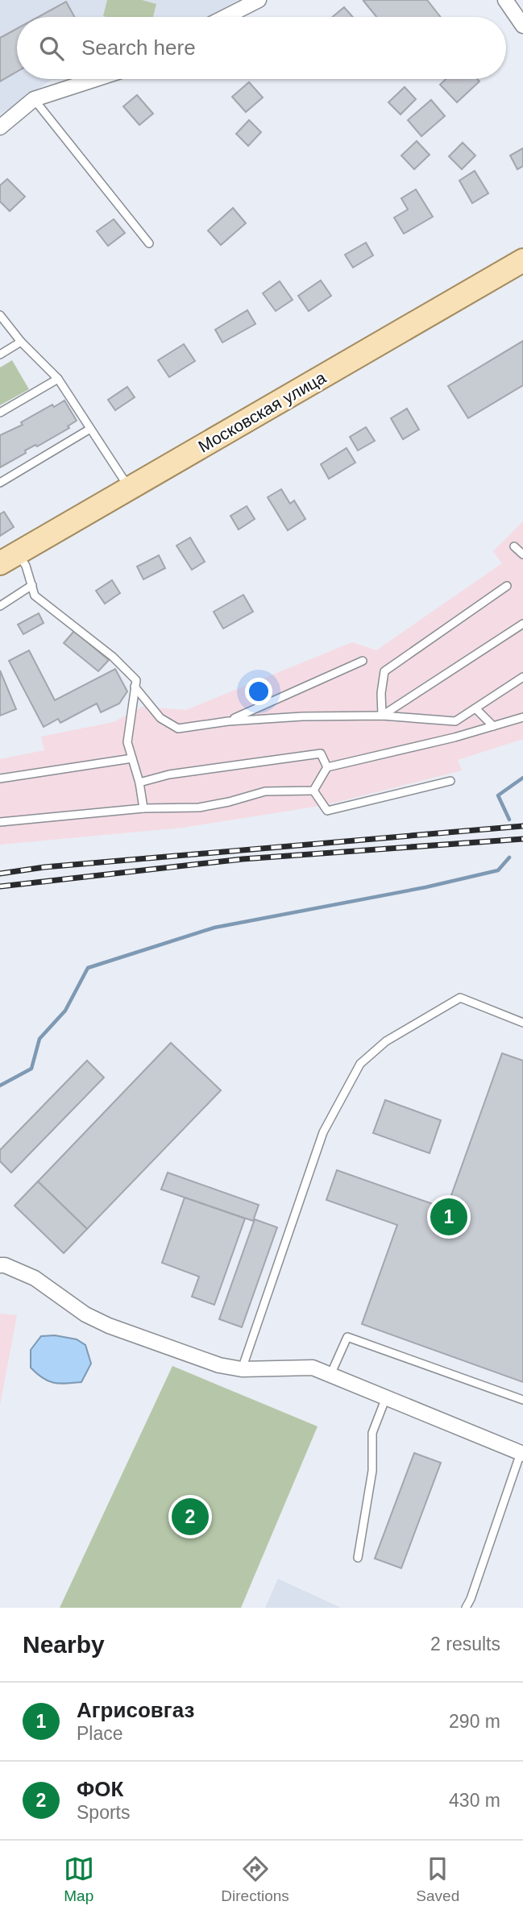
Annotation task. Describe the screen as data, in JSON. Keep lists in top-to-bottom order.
{
  "streets": {
    "main road": ["Московская улица"]
  },
  "page": {
    "search": "Search here",
    "pins": ["1", "2"],
    "heading": ["Nearby", "2 results"],
    "list": [
      {
        "mark": "1",
        "name": "Агрисовгаз",
        "note": "Place",
        "value": "290 m"
      },
      {
        "mark": "2",
        "name": "ФОК",
        "note": "Sports",
        "value": "430 m"
      }
    ],
    "nav": ["Map", "Directions", "Saved"]
  }
}
